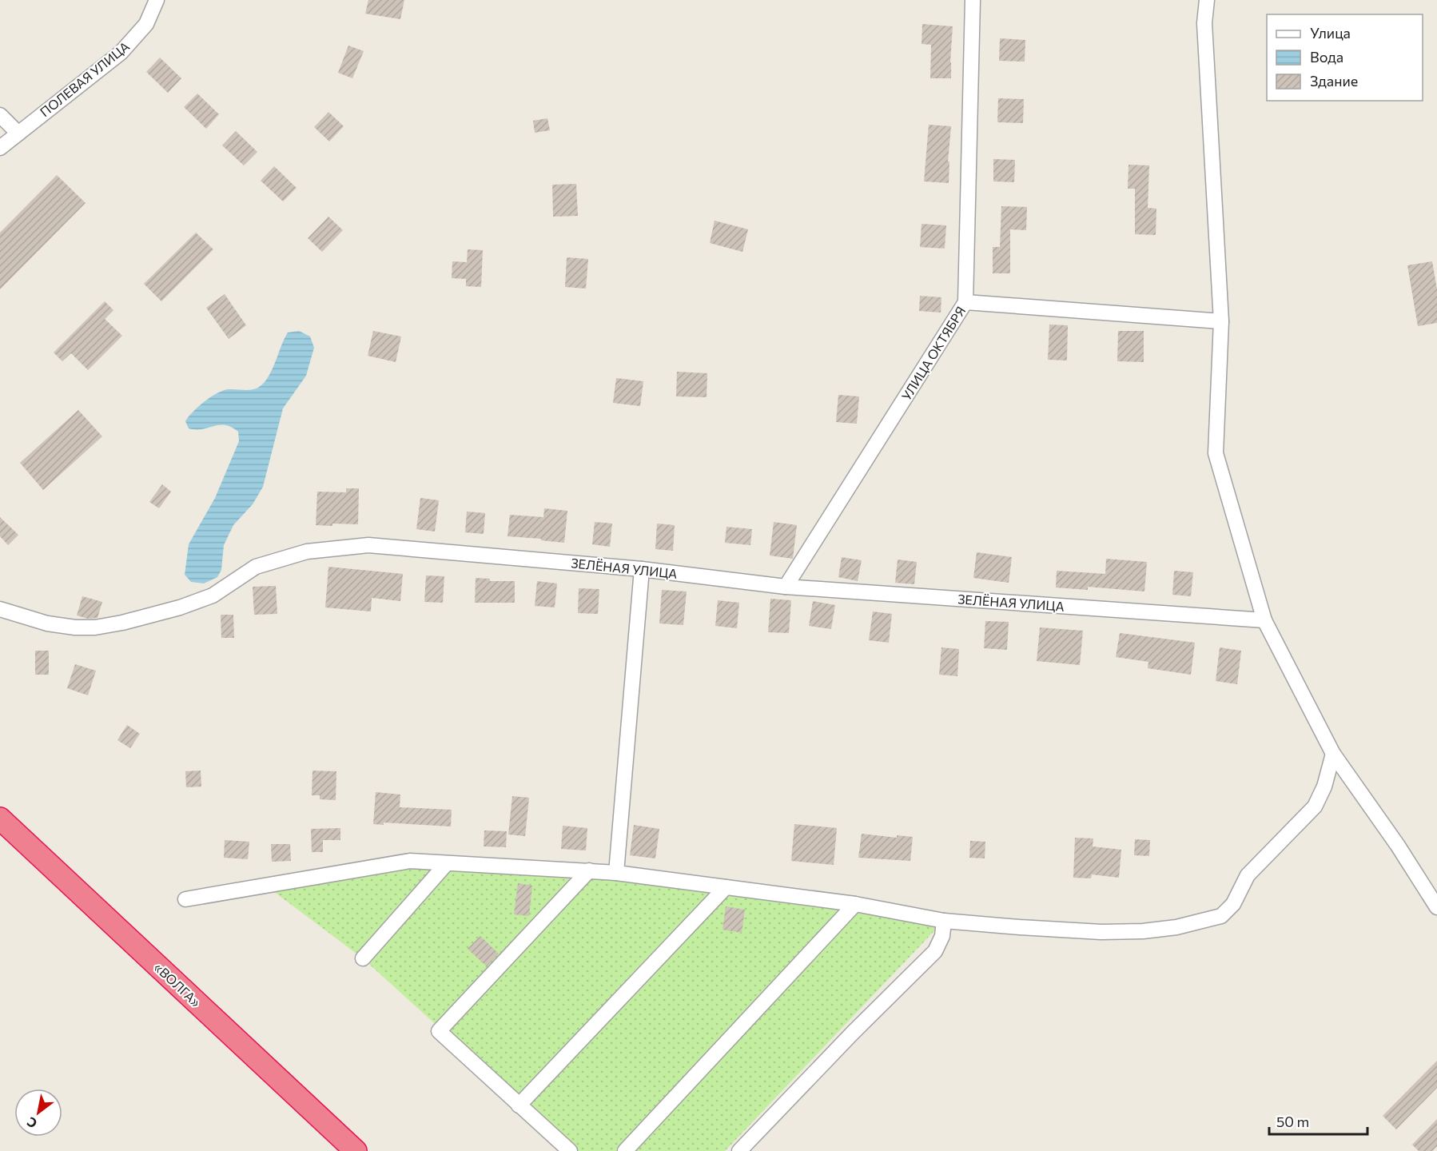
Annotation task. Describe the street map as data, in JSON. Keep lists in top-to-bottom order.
{
  "streets": {
    "highway": ["«ВОЛГА»"],
    "street": ["ПОЛЕВАЯ УЛИЦА", "УЛИЦА ОКТЯБРЯ", "ЗЕЛЁНАЯ УЛИЦА"]
  },
  "crossings": [
    ["УЛИЦА ОКТЯБРЯ", "ЗЕЛЁНАЯ УЛИЦА"]
  ],
  "legend": ["Улица", "Вода", "Здание"],
  "scale_bar": "50 m",
  "north": "bottom left"
}
